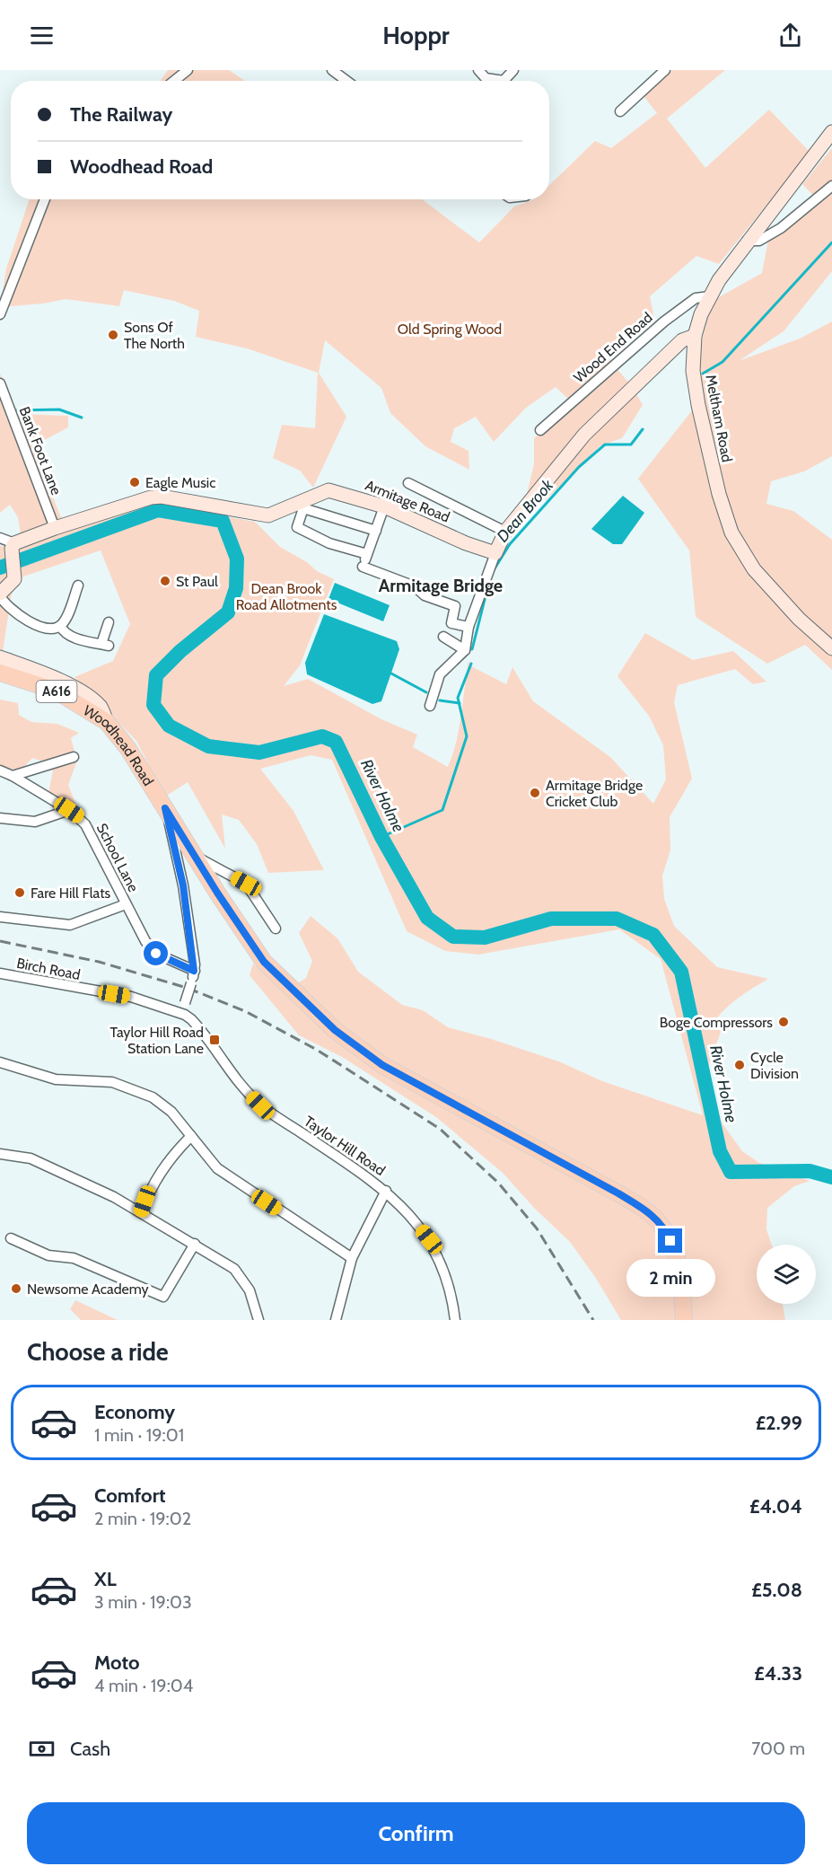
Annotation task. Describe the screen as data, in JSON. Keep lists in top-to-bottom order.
{
  "streets": {
    "main road": [
      "Meltham Road",
      "Armitage Road",
      "A616",
      "Woodhead Road"
    ],
    "street": [
      "Wood End Road",
      "Bank Foot Lane",
      "School Lane",
      "Birch Road",
      "Taylor Hill Road"
    ]
  },
  "crossings": [
    ["Wood End Road", "Meltham Road"],
    ["Bank Foot Lane", "Armitage Road"],
    ["A616", "Woodhead Road"],
    ["Birch Road", "Taylor Hill Road"]
  ],
  "districts": ["Armitage Bridge"],
  "water": ["Dean Brook", "River Holme"],
  "parks": ["Old Spring Wood", "Dean Brook Road Allotments"],
  "places": {
    "other": [
      "Sons Of The North",
      "Eagle Music",
      "St Paul",
      "Armitage Bridge Cricket Club",
      "Fare Hill Flats",
      "Boge Compressors",
      "Cycle Division",
      "Newsome Academy"
    ],
    "transit": ["Taylor Hill Road Station Lane"]
  },
  "page": {
    "header": "Hoppr",
    "banner": ["The Railway", "Woodhead Road"],
    "bubble": "2 min",
    "heading": "Choose a ride",
    "list": [
      {
        "name": "Economy",
        "note": "1 min · 19:01",
        "value": "£2.99"
      },
      {
        "name": "Comfort",
        "note": "2 min · 19:02",
        "value": "£4.04"
      },
      {
        "name": "XL",
        "note": "3 min · 19:03",
        "value": "£5.08"
      },
      {
        "name": "Moto",
        "note": "4 min · 19:04",
        "value": "£4.33"
      }
    ],
    "pay": ["Cash", "700 m"],
    "buttons": "Confirm"
  }
}
